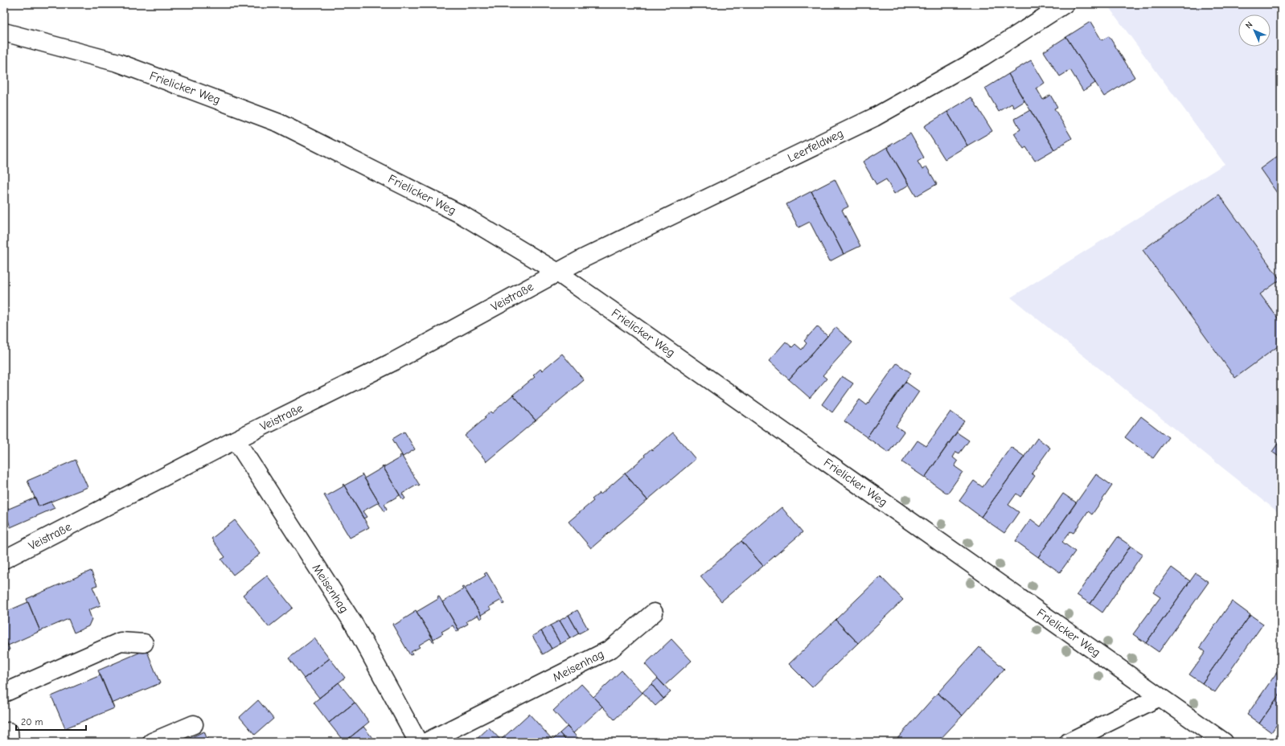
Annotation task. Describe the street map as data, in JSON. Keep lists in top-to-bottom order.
{
  "streets": {
    "street": [
      "Frielicker Weg",
      "Leerfeldweg",
      "Veistraße",
      "Meisenhag"
    ]
  },
  "crossings": [
    ["Frielicker Weg", "Leerfeldweg"],
    ["Frielicker Weg", "Veistraße"],
    ["Leerfeldweg", "Veistraße"],
    ["Veistraße", "Meisenhag"]
  ],
  "scale_bar": "20 m",
  "north": "top left"
}
